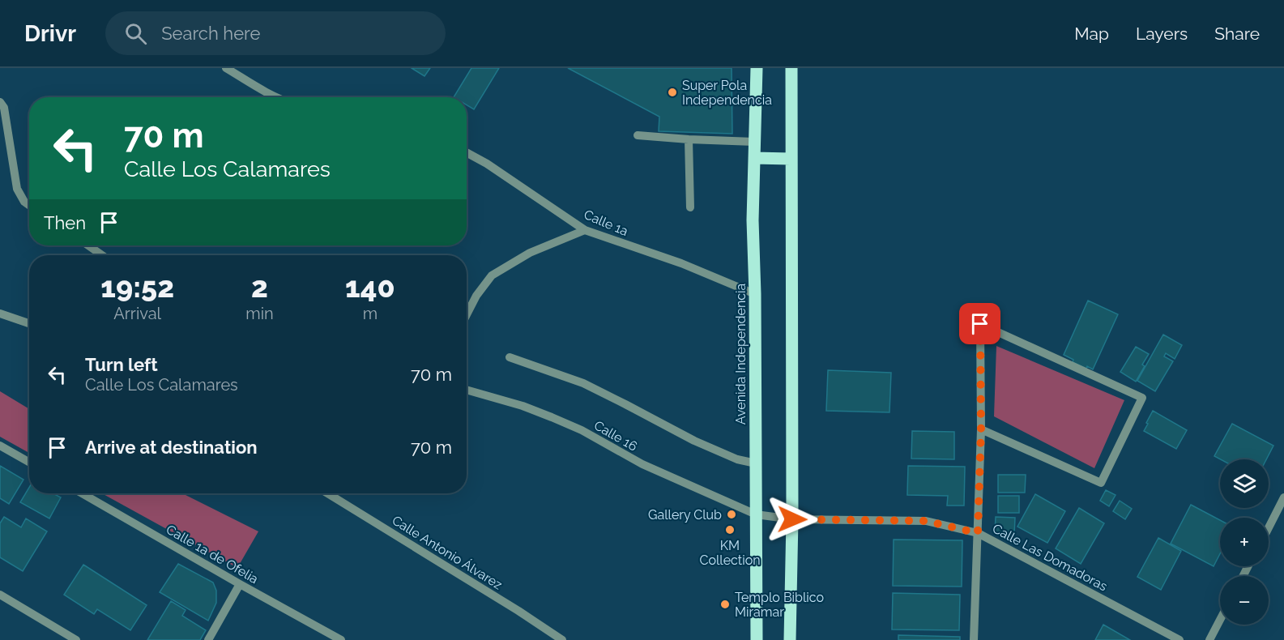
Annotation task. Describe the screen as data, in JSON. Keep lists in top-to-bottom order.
{
  "streets": {
    "main road": ["Avenida Independencia"],
    "street": [
      "Calle 1a",
      "Calle 16",
      "Calle Antonio Álvarez",
      "Calle 1a de Ofelia",
      "Calle Las Domadoras"
    ]
  },
  "crossings": [
    ["Calle 1a", "Avenida Independencia"],
    ["Avenida Independencia", "Calle 16"],
    ["Avenida Independencia", "Calle Las Domadoras"],
    ["Calle 16", "Calle Las Domadoras"]
  ],
  "places": [
    "Super Pola Independencia",
    "Gallery Club",
    "KM Collection",
    "Templo Biblico Miramar"
  ],
  "page": {
    "header": "Drivr",
    "search": "Search here",
    "nav": ["Map", "Layers", "Share"],
    "turn": ["70 m", "Calle Los Calamares"],
    "then": "Then",
    "eta": [
      "19:52",
      "Arrival",
      "2",
      "min",
      "140",
      "m"
    ],
    "list": [
      {
        "name": "Turn left",
        "note": "Calle Los Calamares",
        "value": "70 m"
      },
      {
        "name": "Arrive at destination",
        "value": "70 m"
      }
    ],
    "map_buttons": ["+", "−"]
  }
}
